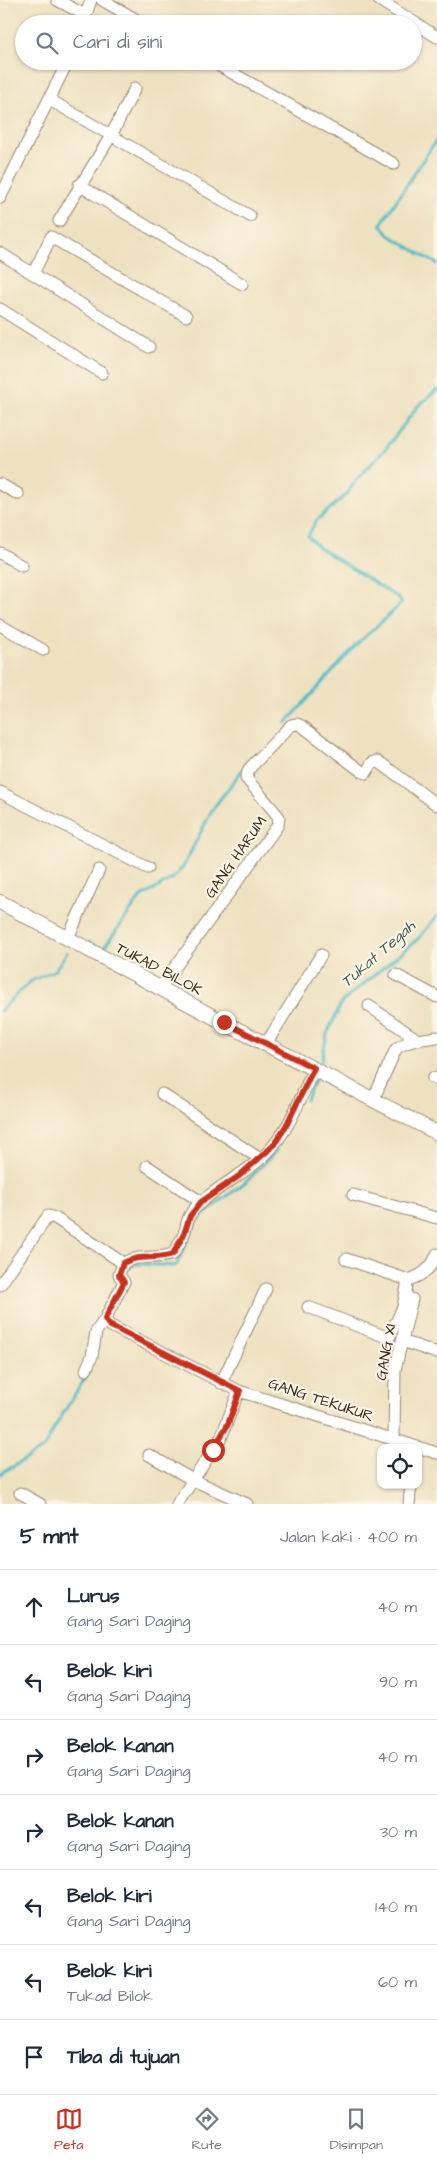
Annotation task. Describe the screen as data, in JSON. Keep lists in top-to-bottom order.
{
  "streets": {
    "street": [
      "GANG HARUM",
      "TUKAD BILOK",
      "GANG XI",
      "GANG TEKUKUR"
    ]
  },
  "crossings": [
    ["GANG HARUM", "TUKAD BILOK"],
    ["GANG XI", "GANG TEKUKUR"]
  ],
  "water": ["Tukat Tegah"],
  "page": {
    "search": "Cari di sini",
    "heading": ["5 mnt", "Jalan kaki · 400 m"],
    "list": [
      ["Lurus", "Gang Sari Daging", "40 m"],
      ["Belok kiri", "Gang Sari Daging", "90 m"],
      ["Belok kanan", "Gang Sari Daging", "40 m"],
      ["Belok kanan", "Gang Sari Daging", "30 m"],
      ["Belok kiri", "Gang Sari Daging", "140 m"],
      ["Belok kiri", "Tukad Bilok", "60 m"],
      "Tiba di tujuan"
    ],
    "nav": ["Peta", "Rute", "Disimpan"]
  }
}
